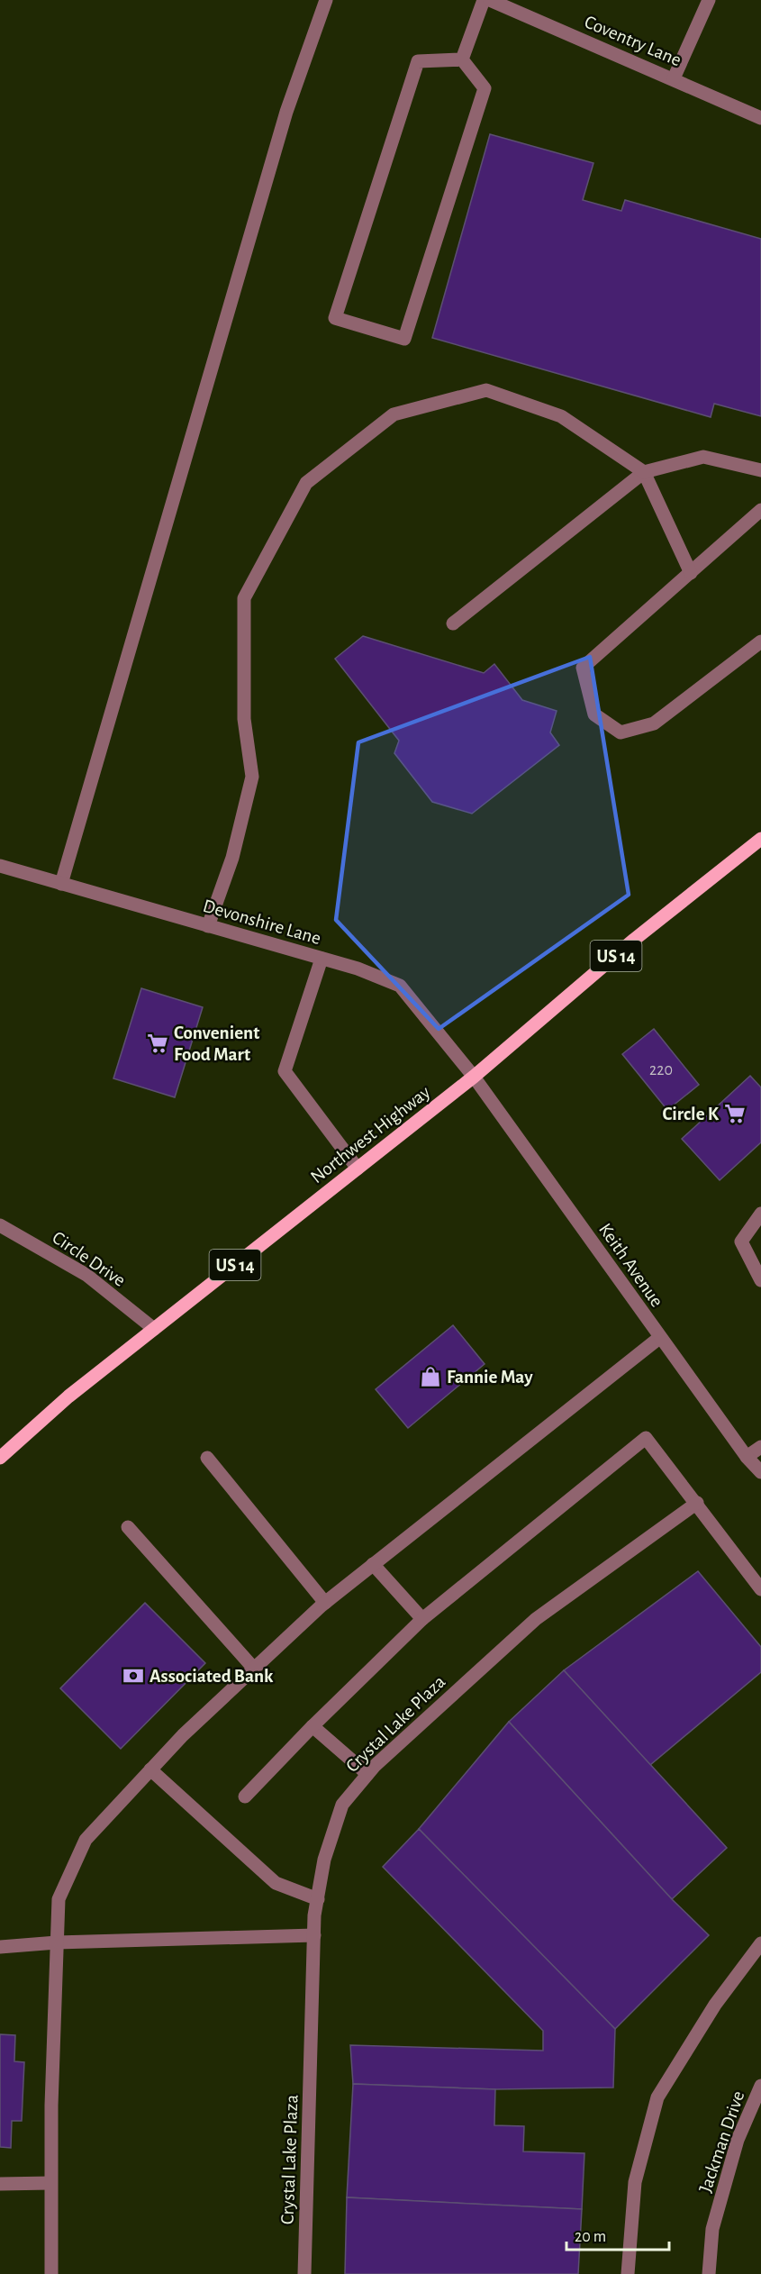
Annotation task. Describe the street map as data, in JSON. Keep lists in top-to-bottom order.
{
  "streets": {
    "main road": ["US 14", "Northwest Highway"],
    "street": [
      "Coventry Lane",
      "Devonshire Lane",
      "Circle Drive",
      "Keith Avenue",
      "Crystal Lake Plaza",
      "Jackman Drive"
    ]
  },
  "crossings": [
    ["Devonshire Lane", "Northwest Highway"],
    ["Devonshire Lane", "Keith Avenue"],
    ["Northwest Highway", "Circle Drive"],
    ["Northwest Highway", "Keith Avenue"]
  ],
  "places": {
    "supermarket": ["Convenient Food Mart", "Circle K"],
    "shop": ["Fannie May"],
    "bank": ["Associated Bank"]
  },
  "house_numbers": ["220"],
  "scale_bar": "20 m"
}
